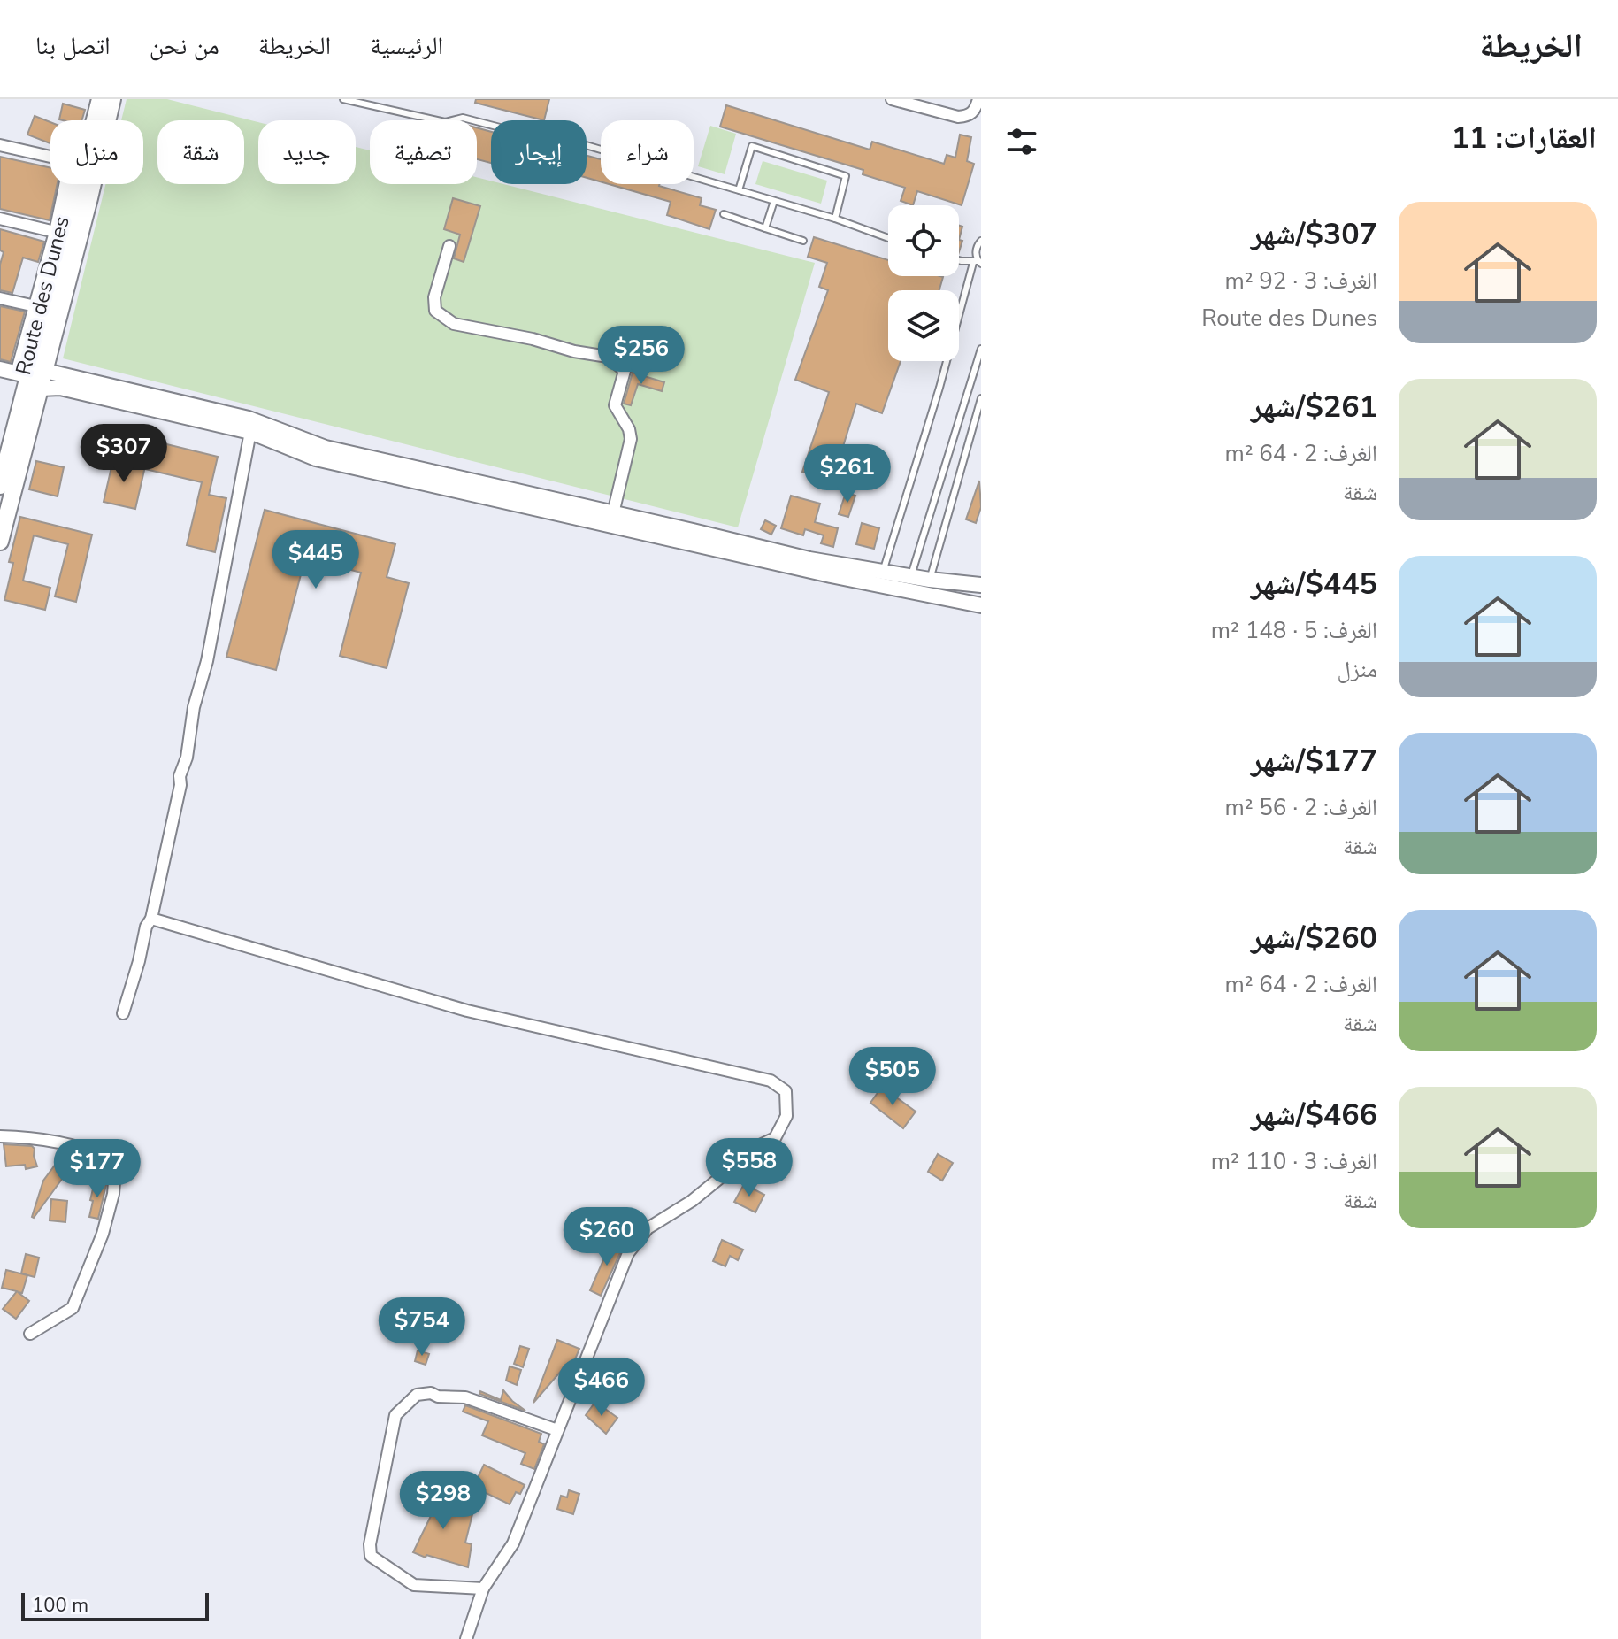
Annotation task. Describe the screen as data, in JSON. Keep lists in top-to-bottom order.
{
  "streets": {
    "main road": ["Route des Dunes"]
  },
  "scale_bar": "100 m",
  "page": {
    "header": "الخريطة",
    "nav": [
      "الرئيسية",
      "الخريطة",
      "من نحن",
      "اتصل بنا"
    ],
    "heading": "العقارات: 11",
    "chip": [
      "شراء",
      "إيجار",
      "تصفية",
      "جديد",
      "شقة",
      "منزل"
    ],
    "list": [
      {
        "name": "$307/شهر",
        "note": "الغرف: 3 · 92 m² · Route des Dunes"
      },
      {
        "name": "$261/شهر",
        "note": "الغرف: 2 · 64 m² · شقة"
      },
      {
        "name": "$445/شهر",
        "note": "الغرف: 5 · 148 m² · منزل"
      },
      {
        "name": "$177/شهر",
        "note": "الغرف: 2 · 56 m² · شقة"
      },
      {
        "name": "$260/شهر",
        "note": "الغرف: 2 · 64 m² · شقة"
      },
      {
        "name": "$466/شهر",
        "note": "الغرف: 3 · 110 m² · شقة"
      }
    ],
    "price": [
      "$256",
      "$307",
      "$261",
      "$445",
      "$505",
      "$558",
      "$177",
      "$260",
      "$754",
      "$466",
      "$298"
    ],
    "scale": "100 m"
  }
}
